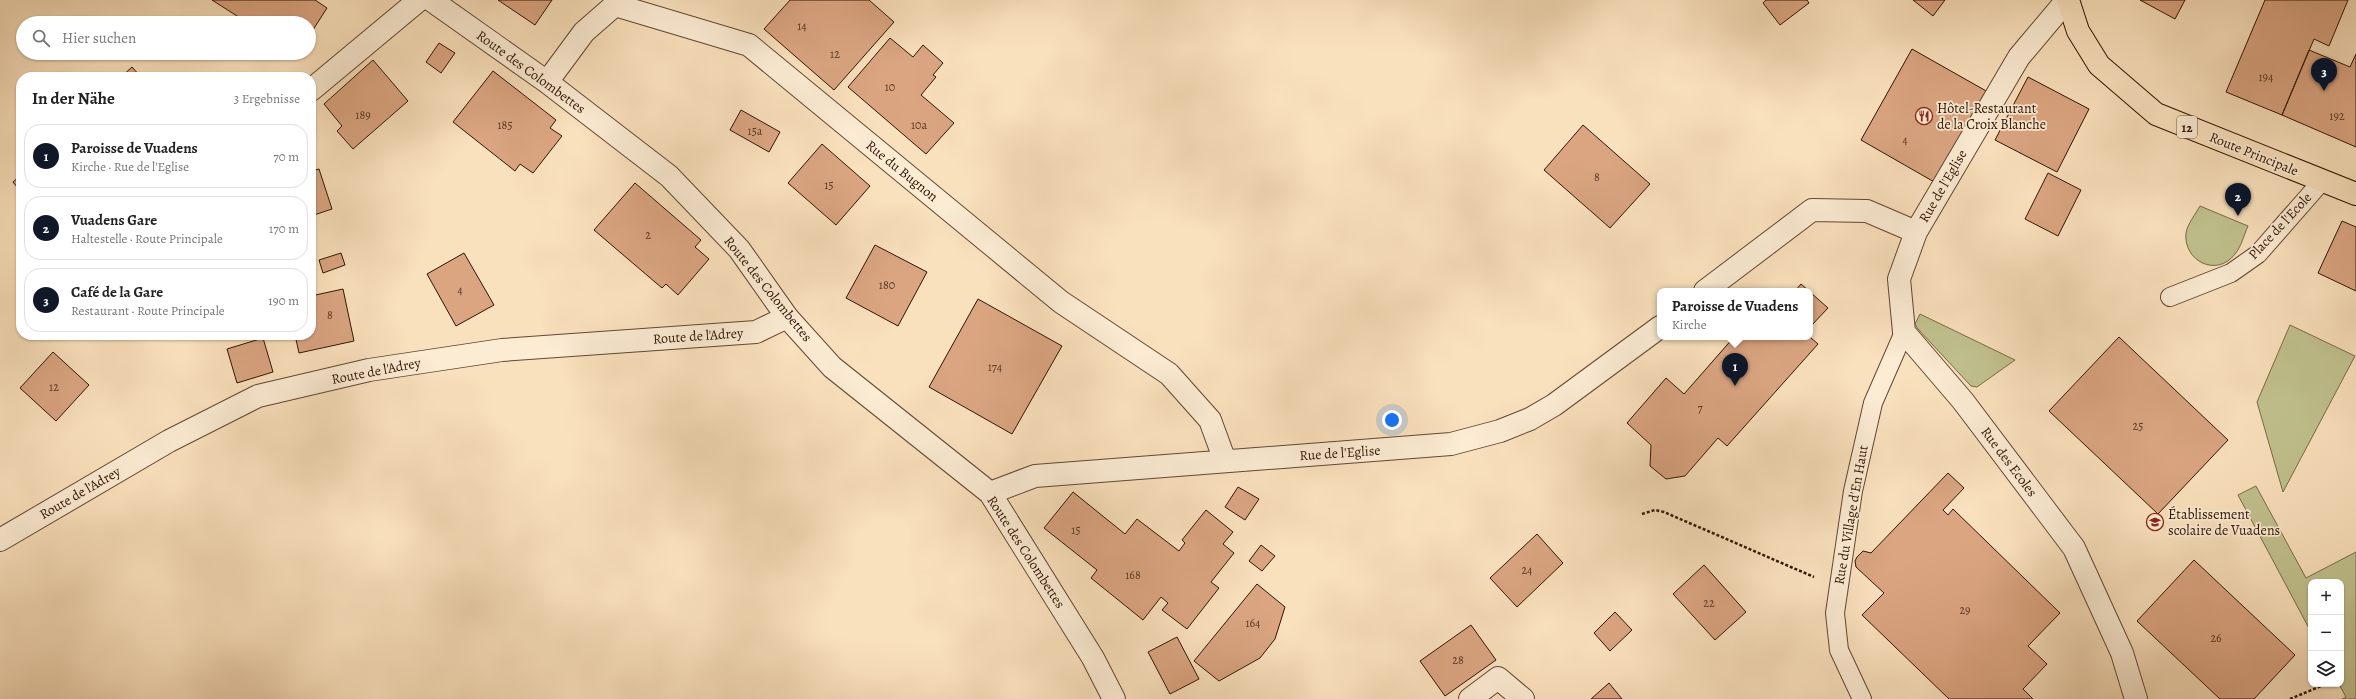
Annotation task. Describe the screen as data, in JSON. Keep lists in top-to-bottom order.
{
  "streets": {
    "main road": ["12", "Route Principale"],
    "street": [
      "Route des Colombettes",
      "Rue du Bugnon",
      "Rue de l'Eglise",
      "Route de l'Adrey",
      "Rue des Ecoles"
    ],
    "lane": ["Place de l'Ecole", "Rue du Village d'En Haut"]
  },
  "crossings": [
    ["Route des Colombettes", "Rue du Bugnon"],
    ["Route des Colombettes", "Rue de l'Eglise"],
    ["Route des Colombettes", "Route de l'Adrey"],
    ["Route Principale", "Rue de l'Eglise"],
    ["Route Principale", "Place de l'Ecole"],
    ["Rue du Bugnon", "Rue de l'Eglise"],
    ["Rue des Ecoles", "Rue du Village d'En Haut"]
  ],
  "places": {
    "restaurant": ["Hôtel-Restaurant de la Croix Blanche"],
    "school or university": ["Établissement scolaire de Vuadens"]
  },
  "house_numbers": [
    "14",
    "12",
    "194",
    "10",
    "189",
    "192",
    "185",
    "10a",
    "15a",
    "4",
    "8",
    "15",
    "2",
    "180",
    "4",
    "8",
    "174",
    "12",
    "7",
    "25",
    "15",
    "24",
    "168",
    "22",
    "29",
    "164",
    "26",
    "28"
  ],
  "page": {
    "search": "Hier suchen",
    "pins": ["3", "2", "1"],
    "heading": ["In der Nähe", "3 Ergebnisse"],
    "list": [
      {
        "mark": "1",
        "name": "Paroisse de Vuadens",
        "note": "Kirche · Rue de l'Eglise",
        "value": "70 m"
      },
      {
        "mark": "2",
        "name": "Vuadens Gare",
        "note": "Haltestelle · Route Principale",
        "value": "170 m"
      },
      {
        "mark": "3",
        "name": "Café de la Gare",
        "note": "Restaurant · Route Principale",
        "value": "190 m"
      }
    ],
    "popup": ["Paroisse de Vuadens", "Kirche"],
    "map_buttons": ["+", "−"]
  }
}
